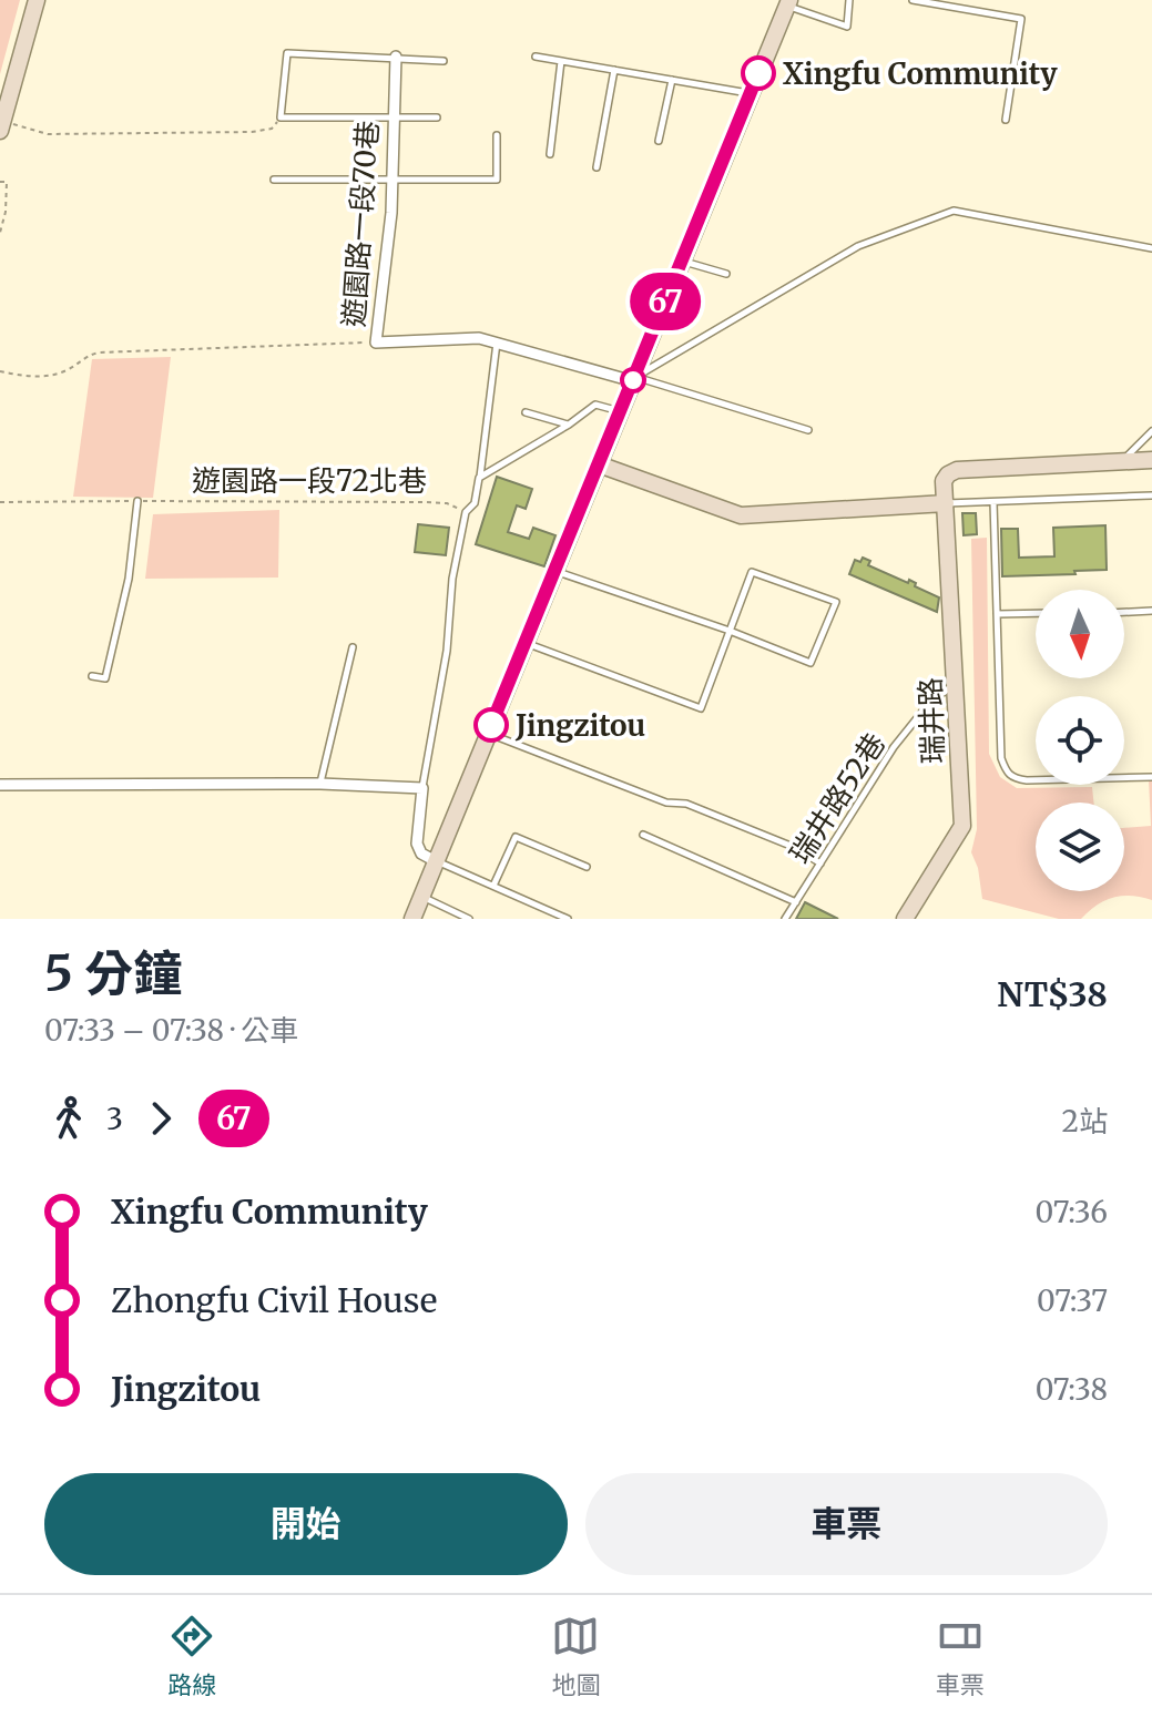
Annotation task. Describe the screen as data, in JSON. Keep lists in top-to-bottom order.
{
  "streets": {
    "street": ["遊園路一段70巷", "瑞井路"],
    "lane": ["遊園路一段72北巷", "瑞井路52巷"]
  },
  "crossings": [
    ["遊園路一段70巷", "遊園路一段72北巷"],
    ["瑞井路", "瑞井路52巷"]
  ],
  "places": ["Xingfu Community", "Jingzitou"],
  "lines": ["bus line 67"],
  "north": "bottom",
  "page": {
    "on_map": "67",
    "heading": ["5 分鐘", "07:33 – 07:38 · 公車", "NT$38"],
    "legs": ["3", "67", "2站"],
    "list": [
      {
        "name": "Xingfu Community",
        "value": "07:36"
      },
      {
        "name": "Zhongfu Civil House",
        "value": "07:37"
      },
      {
        "name": "Jingzitou",
        "value": "07:38"
      }
    ],
    "buttons": ["開始", "車票"],
    "tabs": ["路線", "地圖", "車票"]
  }
}
